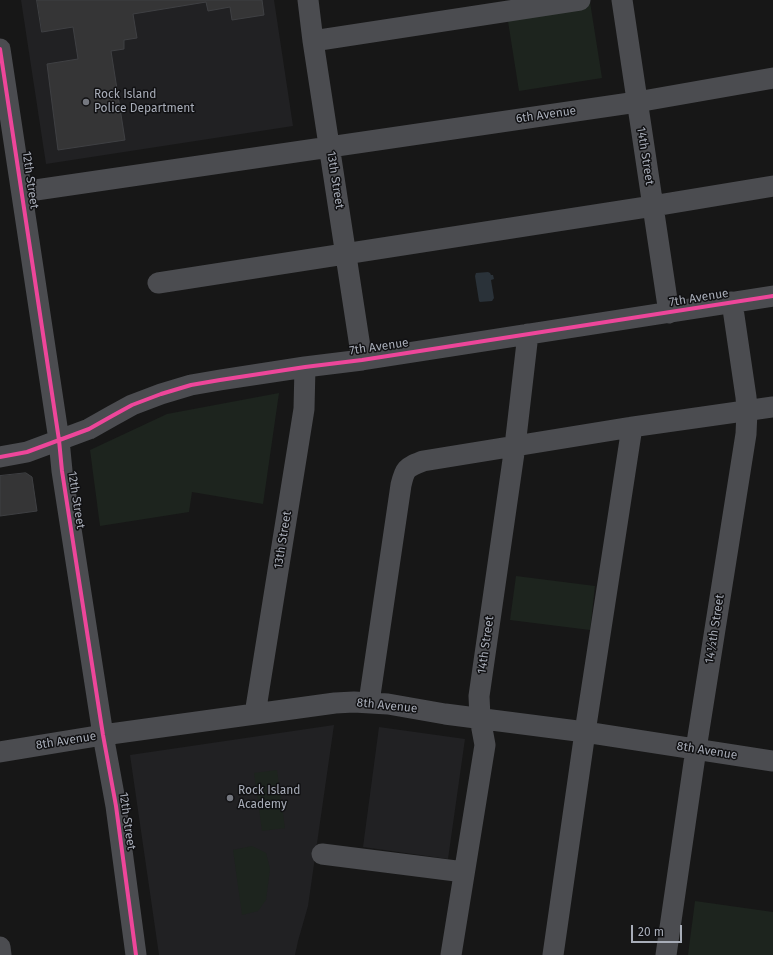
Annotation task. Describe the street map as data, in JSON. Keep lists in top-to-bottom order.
{
  "streets": {
    "street": [
      "6th Avenue",
      "14th Street",
      "12th Street",
      "13th Street",
      "7th Avenue",
      "14½th Street",
      "8th Avenue"
    ]
  },
  "crossings": [
    ["6th Avenue", "14th Street"],
    ["6th Avenue", "12th Street"],
    ["6th Avenue", "13th Street"],
    ["14th Street", "7th Avenue"],
    ["14th Street", "8th Avenue"],
    ["12th Street", "7th Avenue"],
    ["12th Street", "8th Avenue"],
    ["13th Street", "7th Avenue"],
    ["13th Street", "8th Avenue"],
    ["7th Avenue", "14½th Street"],
    ["14½th Street", "8th Avenue"]
  ],
  "places": ["Rock Island Police Department", "Rock Island Academy"],
  "scale_bar": "20 m"
}
